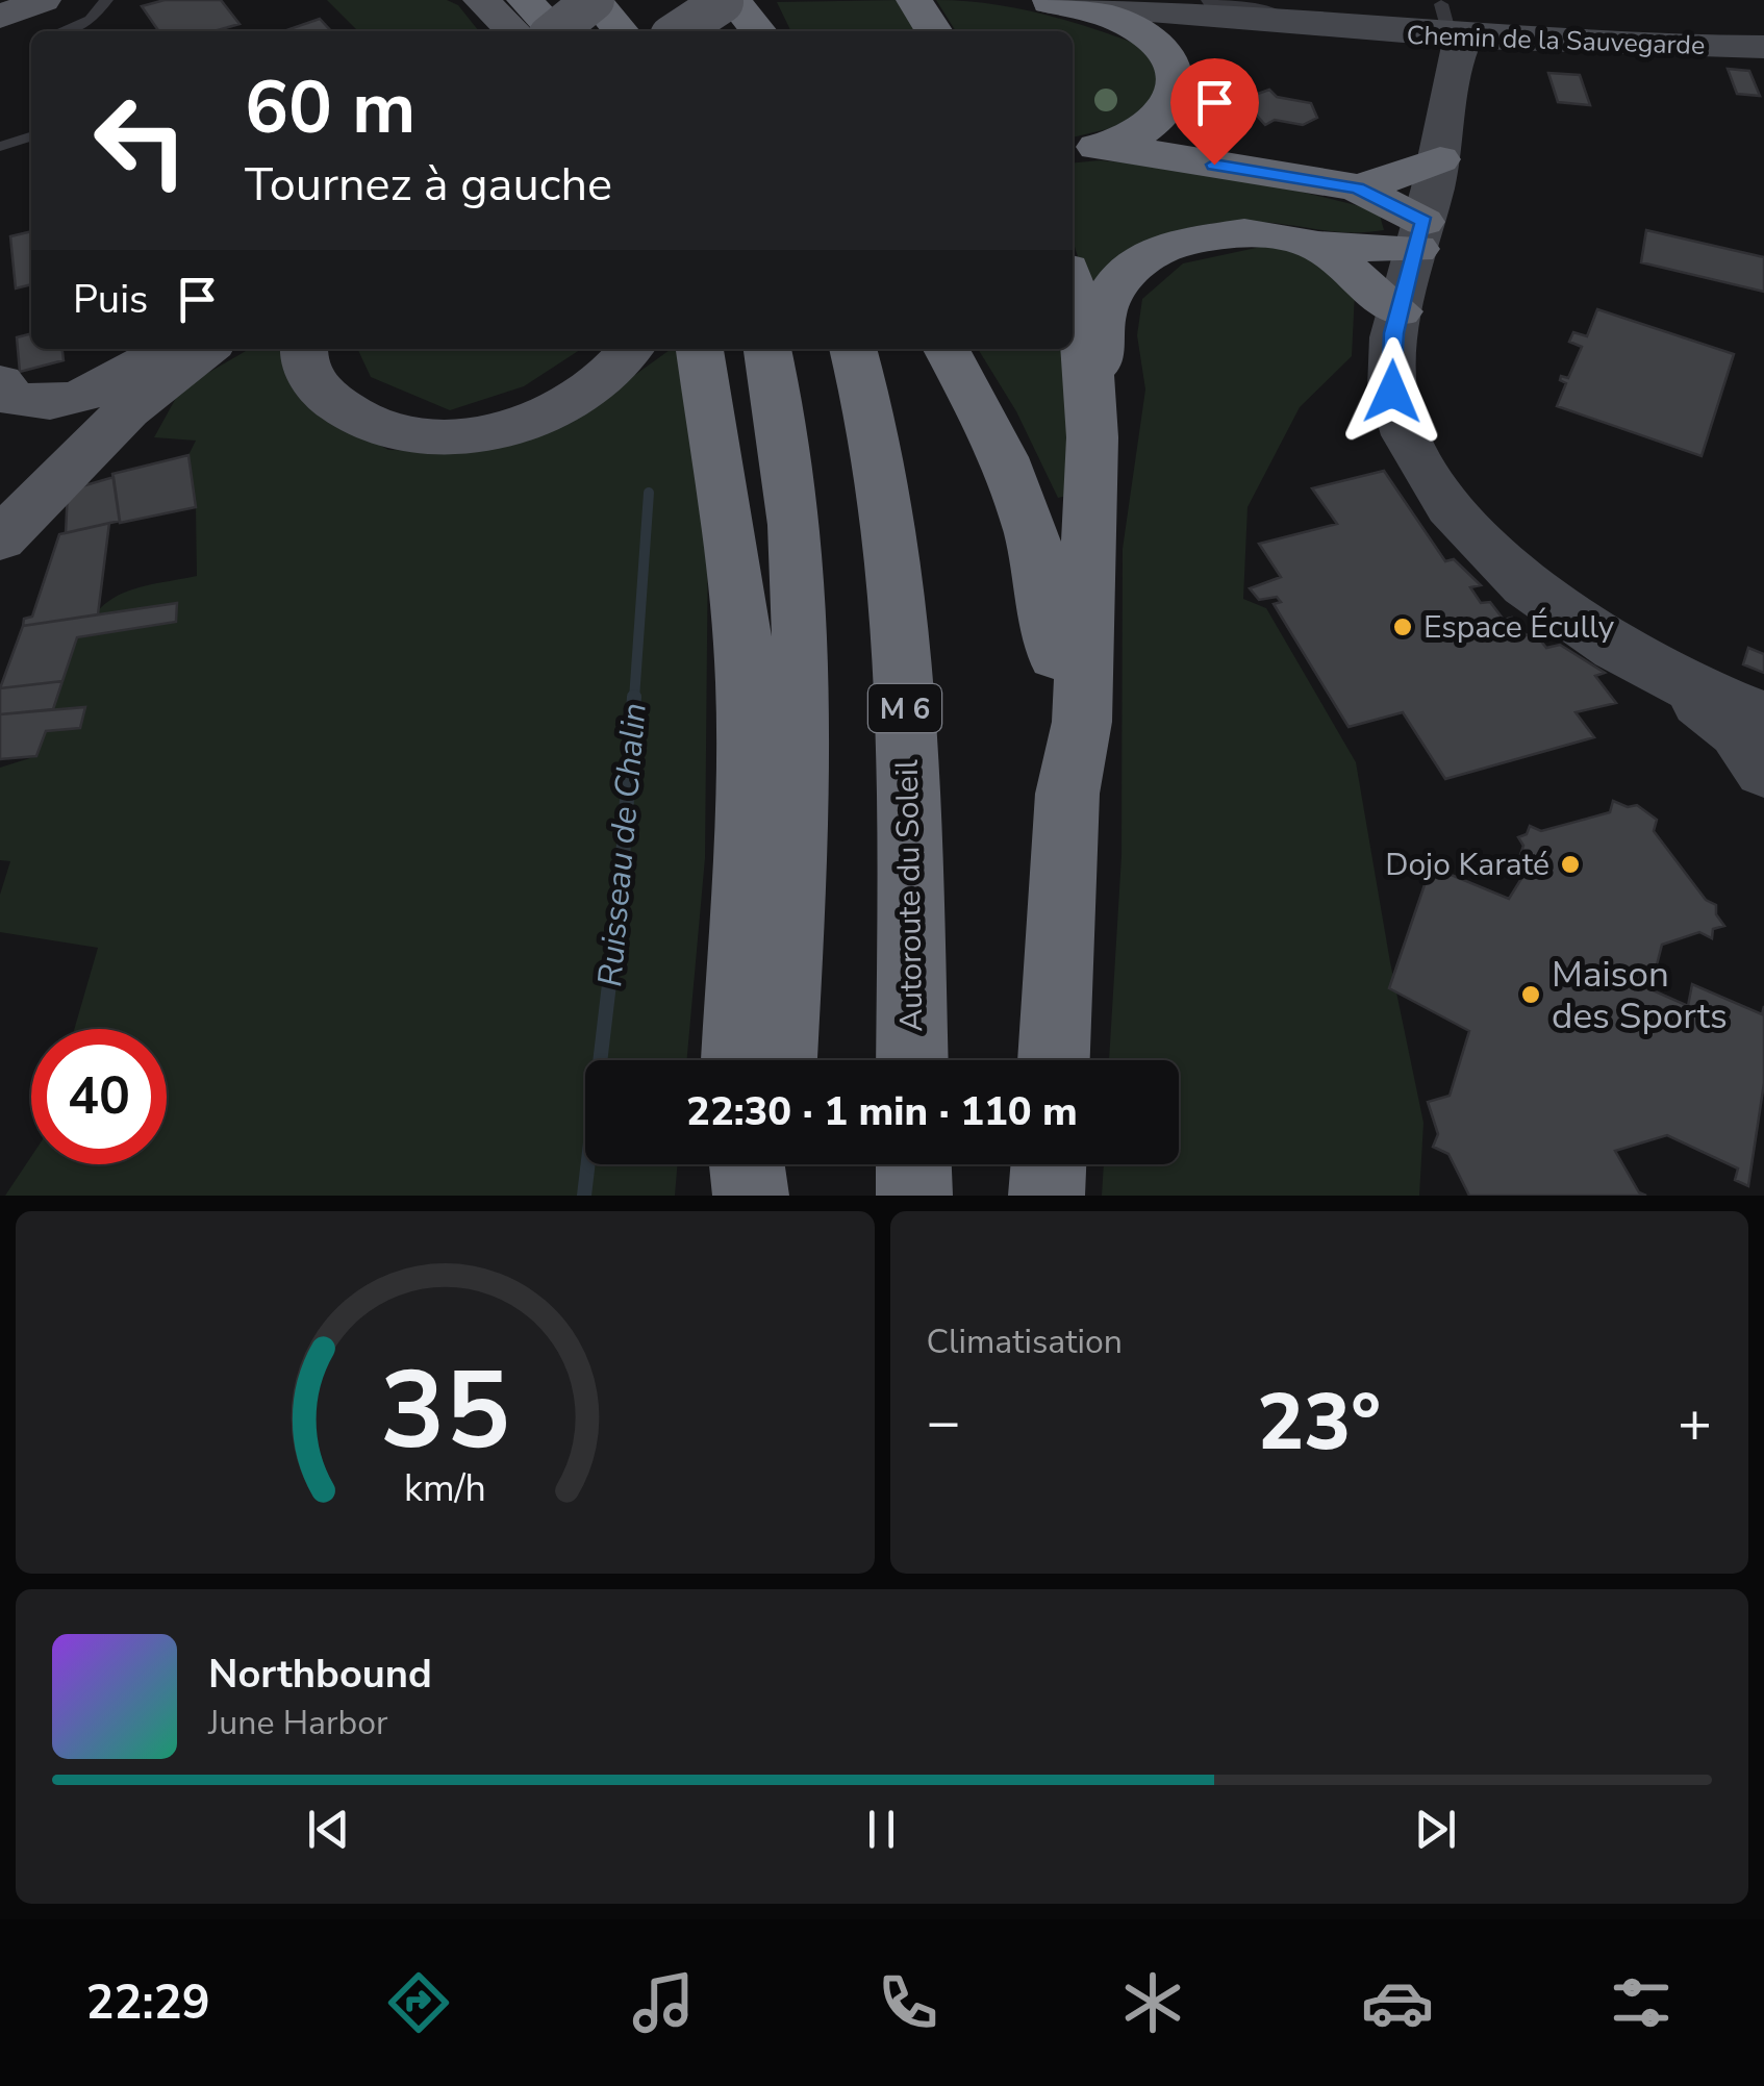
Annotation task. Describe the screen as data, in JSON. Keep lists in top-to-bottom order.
{
  "streets": {
    "highway": ["M 6", "Autoroute du Soleil"],
    "street": ["Chemin de la Sauvegarde"]
  },
  "water": ["Ruisseau de Chalin"],
  "places": ["Espace Écully", "Dojo Karaté", "Maison des Sports"],
  "page": {
    "turn": ["60 m", "Tournez à gauche"],
    "then": "Puis",
    "limit": "40",
    "trip": "22:30 · 1 min · 110 m",
    "tile": "Climatisation",
    "heat": ["−", "23°", "+"],
    "song": ["Northbound", "June Harbor"],
    "tabs": "22:29",
    "gauge": ["35", "km/h"]
  }
}
